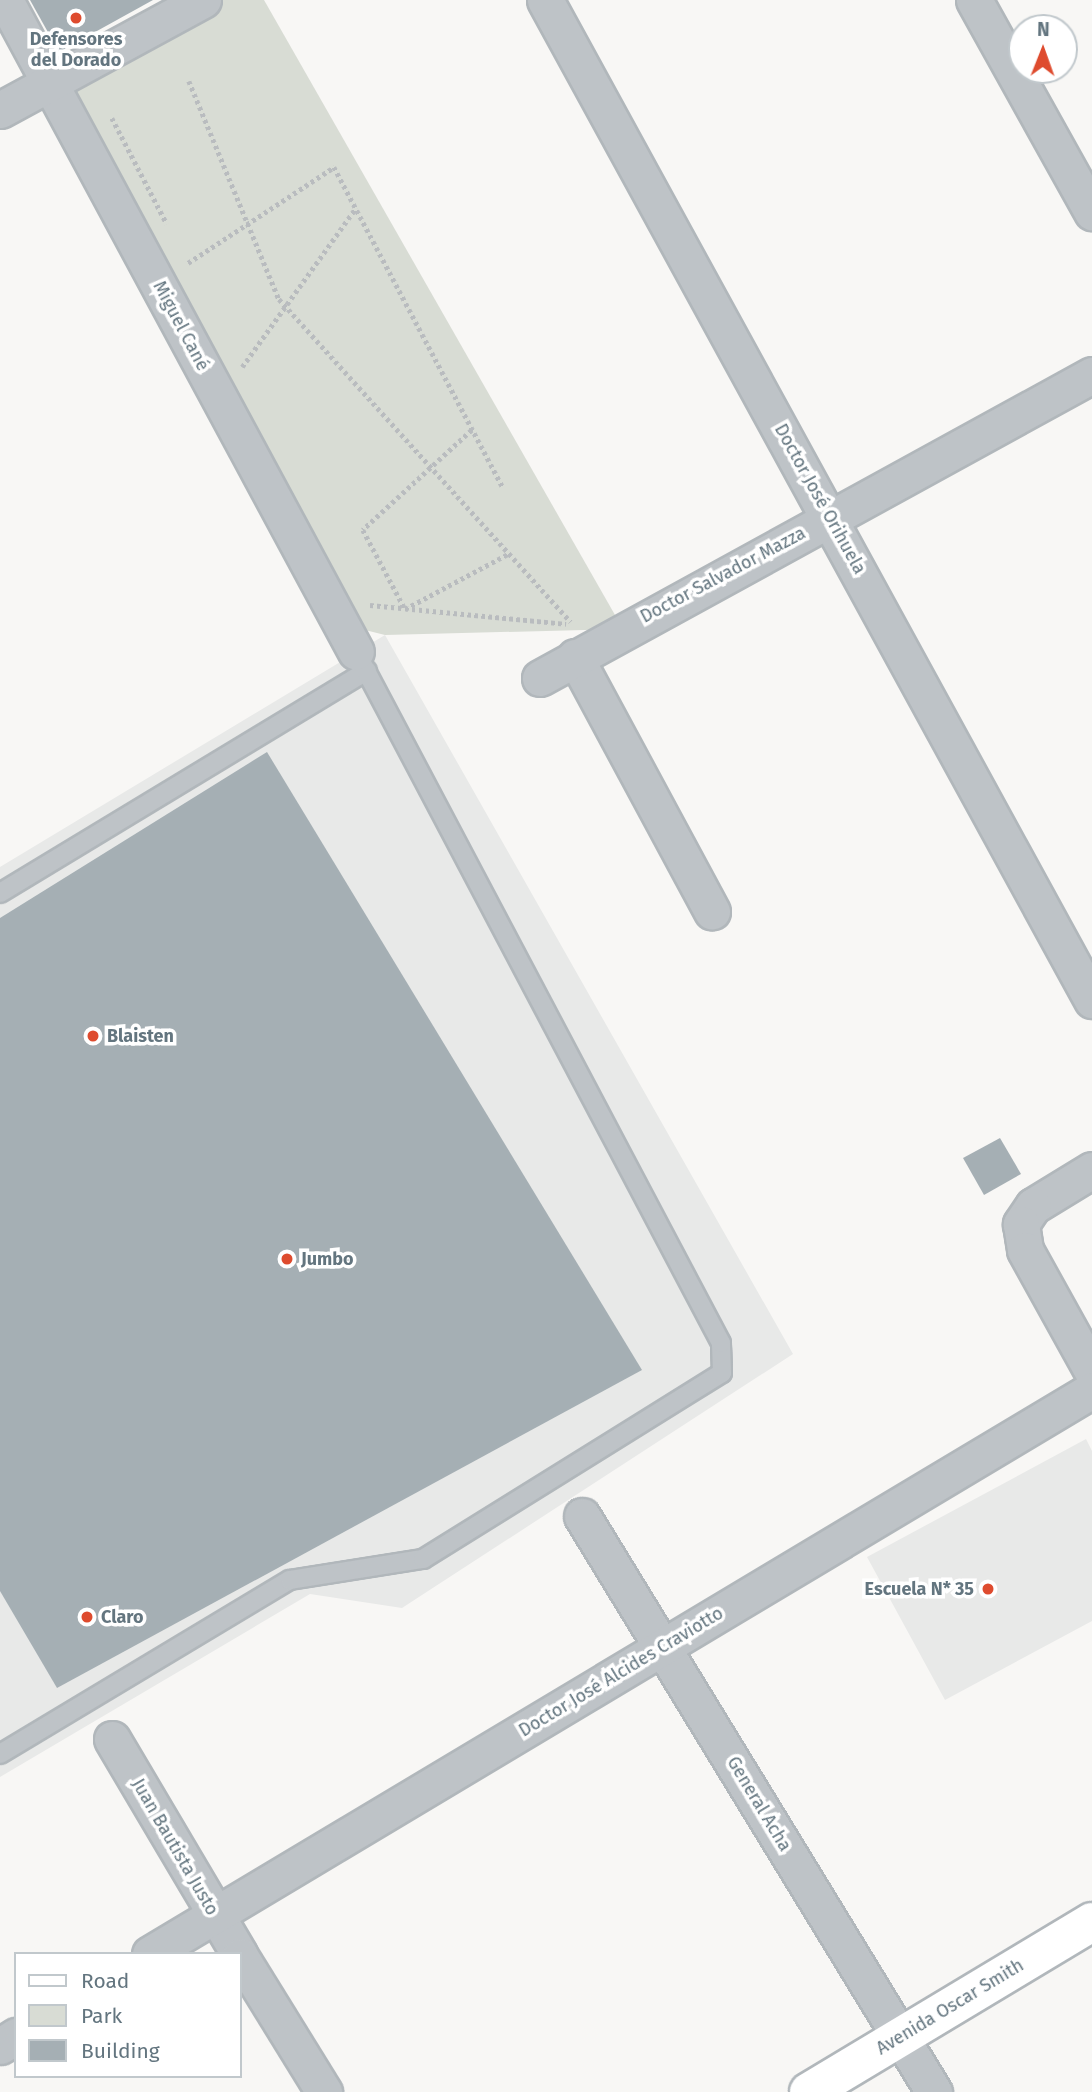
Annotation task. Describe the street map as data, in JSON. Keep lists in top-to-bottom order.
{
  "streets": {
    "main road": ["Avenida Oscar Smith"],
    "street": [
      "Miguel Cané",
      "Doctor José Orihuela",
      "Doctor Salvador Mazza",
      "Doctor José Alcides Craviotto",
      "General Acha",
      "Juan Bautista Justo"
    ]
  },
  "crossings": [
    ["Doctor José Orihuela", "Doctor Salvador Mazza"],
    ["Doctor José Alcides Craviotto", "General Acha"],
    ["Doctor José Alcides Craviotto", "Juan Bautista Justo"],
    ["General Acha", "Avenida Oscar Smith"]
  ],
  "places": [
    "Defensores del Dorado",
    "Blaisten",
    "Jumbo",
    "Escuela N* 35",
    "Claro"
  ],
  "legend": ["Road", "Park", "Building"],
  "north": "top"
}
